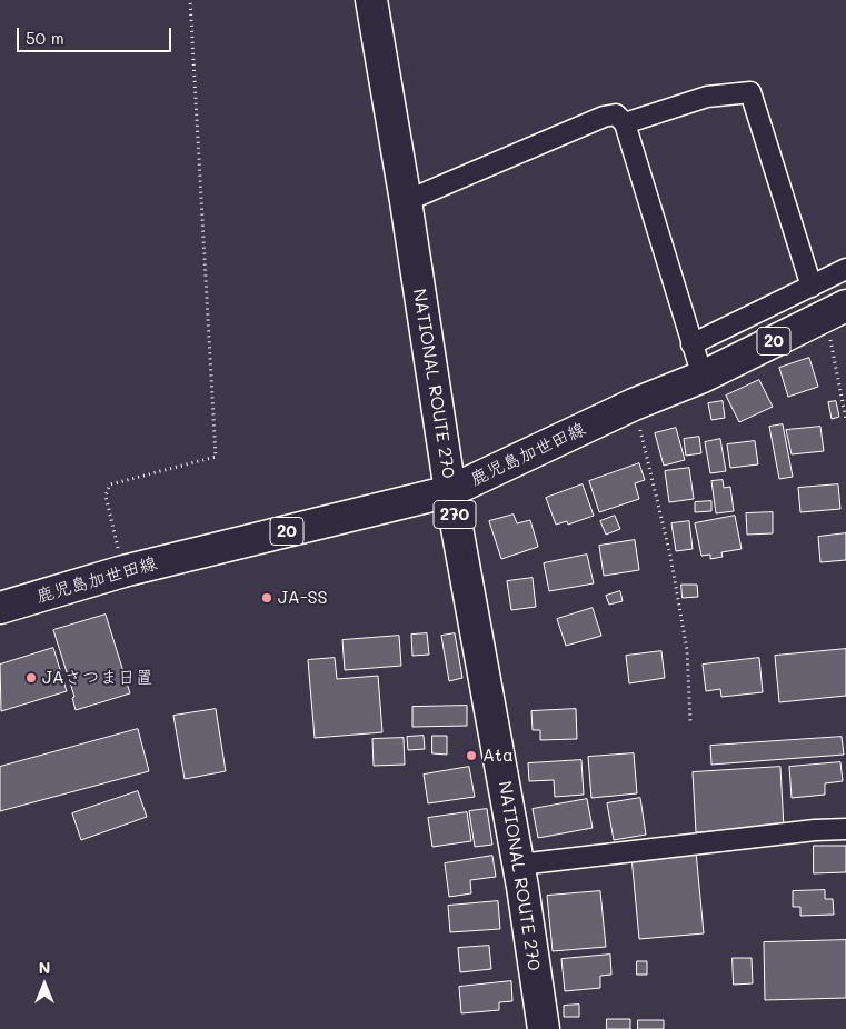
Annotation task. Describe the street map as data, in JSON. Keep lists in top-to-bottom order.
{
  "streets": {
    "main road": [
      "20",
      "NATIONAL ROUTE 270",
      "鹿児島加世田線",
      "270"
    ]
  },
  "crossings": [
    ["NATIONAL ROUTE 270", "鹿児島加世田線"]
  ],
  "places": ["JA-SS", "JAさつま日置", "Ata"],
  "scale_bar": "50 m",
  "north": "top"
}
